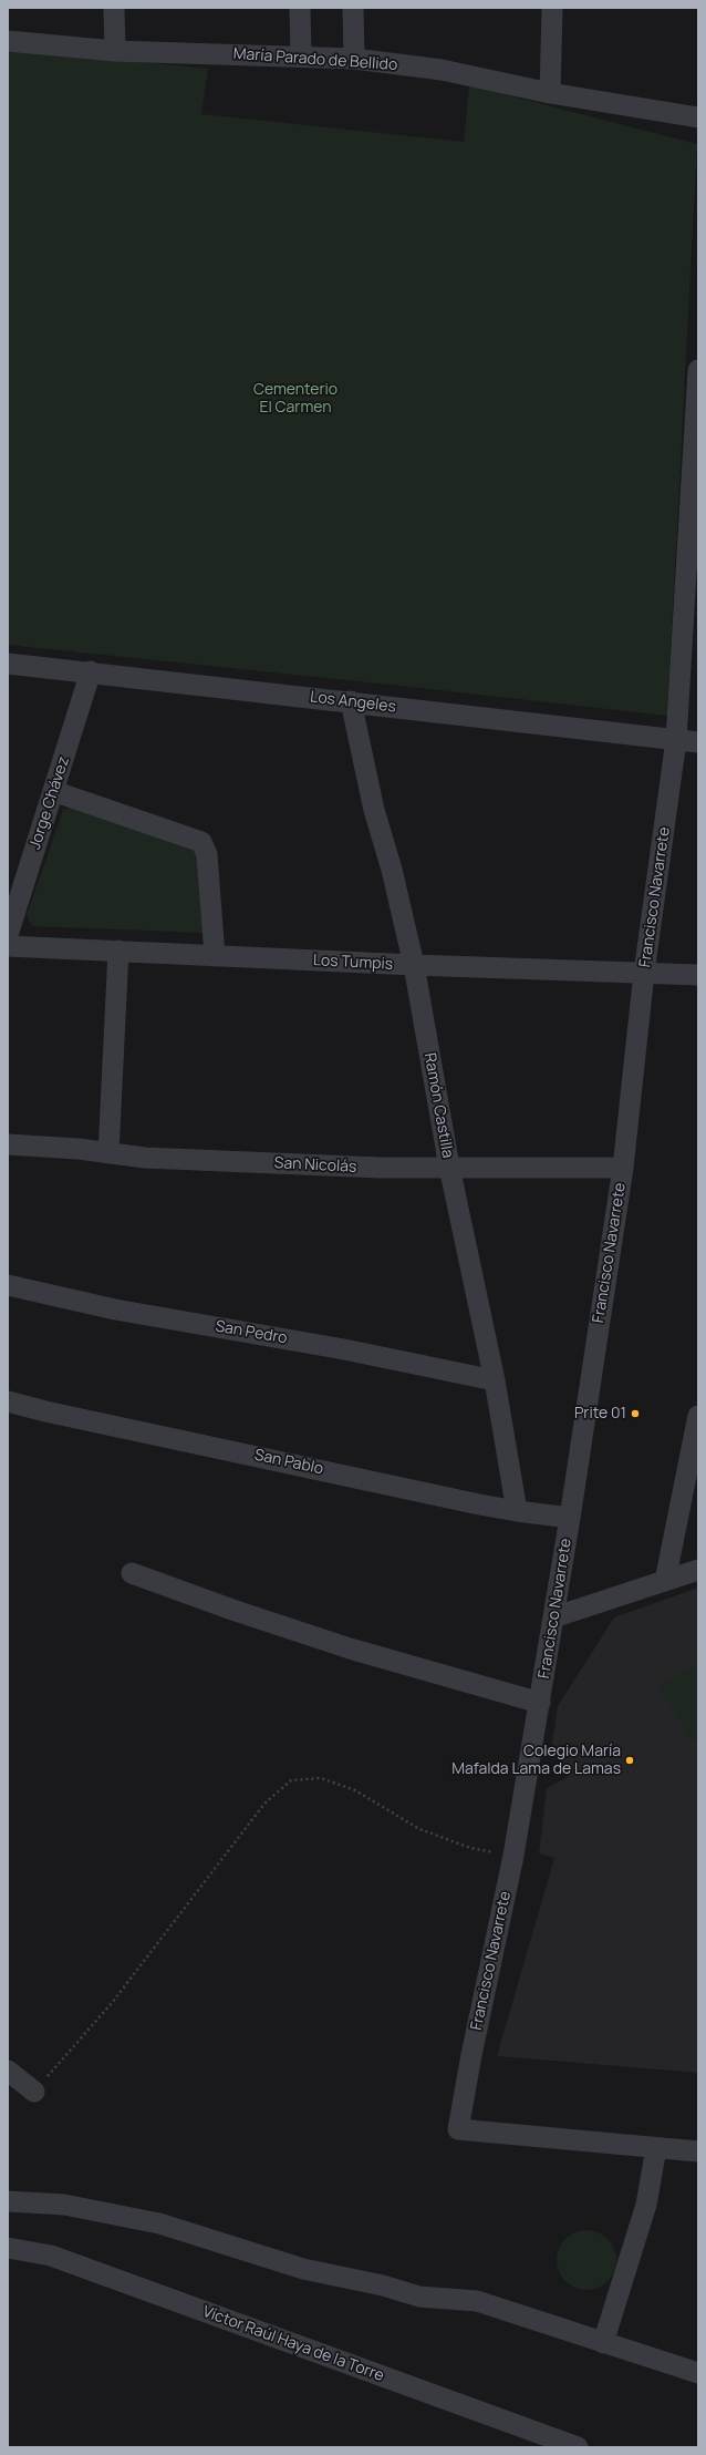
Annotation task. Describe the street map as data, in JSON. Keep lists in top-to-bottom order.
{
  "streets": {
    "street": [
      "María Parado de Bellido",
      "Los Angeles",
      "Jorge Chávez",
      "Francisco Navarrete",
      "Los Tumpis",
      "Ramón Castilla",
      "San Nicolás",
      "San Pedro",
      "San Pablo",
      "Víctor Raúl Haya de la Torre"
    ]
  },
  "crossings": [
    ["Los Angeles", "Jorge Chávez"],
    ["Los Angeles", "Francisco Navarrete"],
    ["Los Angeles", "Ramón Castilla"],
    ["Francisco Navarrete", "Los Tumpis"],
    ["Francisco Navarrete", "San Nicolás"],
    ["Francisco Navarrete", "San Pablo"],
    ["Los Tumpis", "Ramón Castilla"],
    ["Ramón Castilla", "San Nicolás"],
    ["Ramón Castilla", "San Pedro"],
    ["Ramón Castilla", "San Pablo"]
  ],
  "parks": ["Cementerio El Carmen"],
  "places": ["Prite 01", "Colegio María Mafalda Lama de Lamas"]
}
